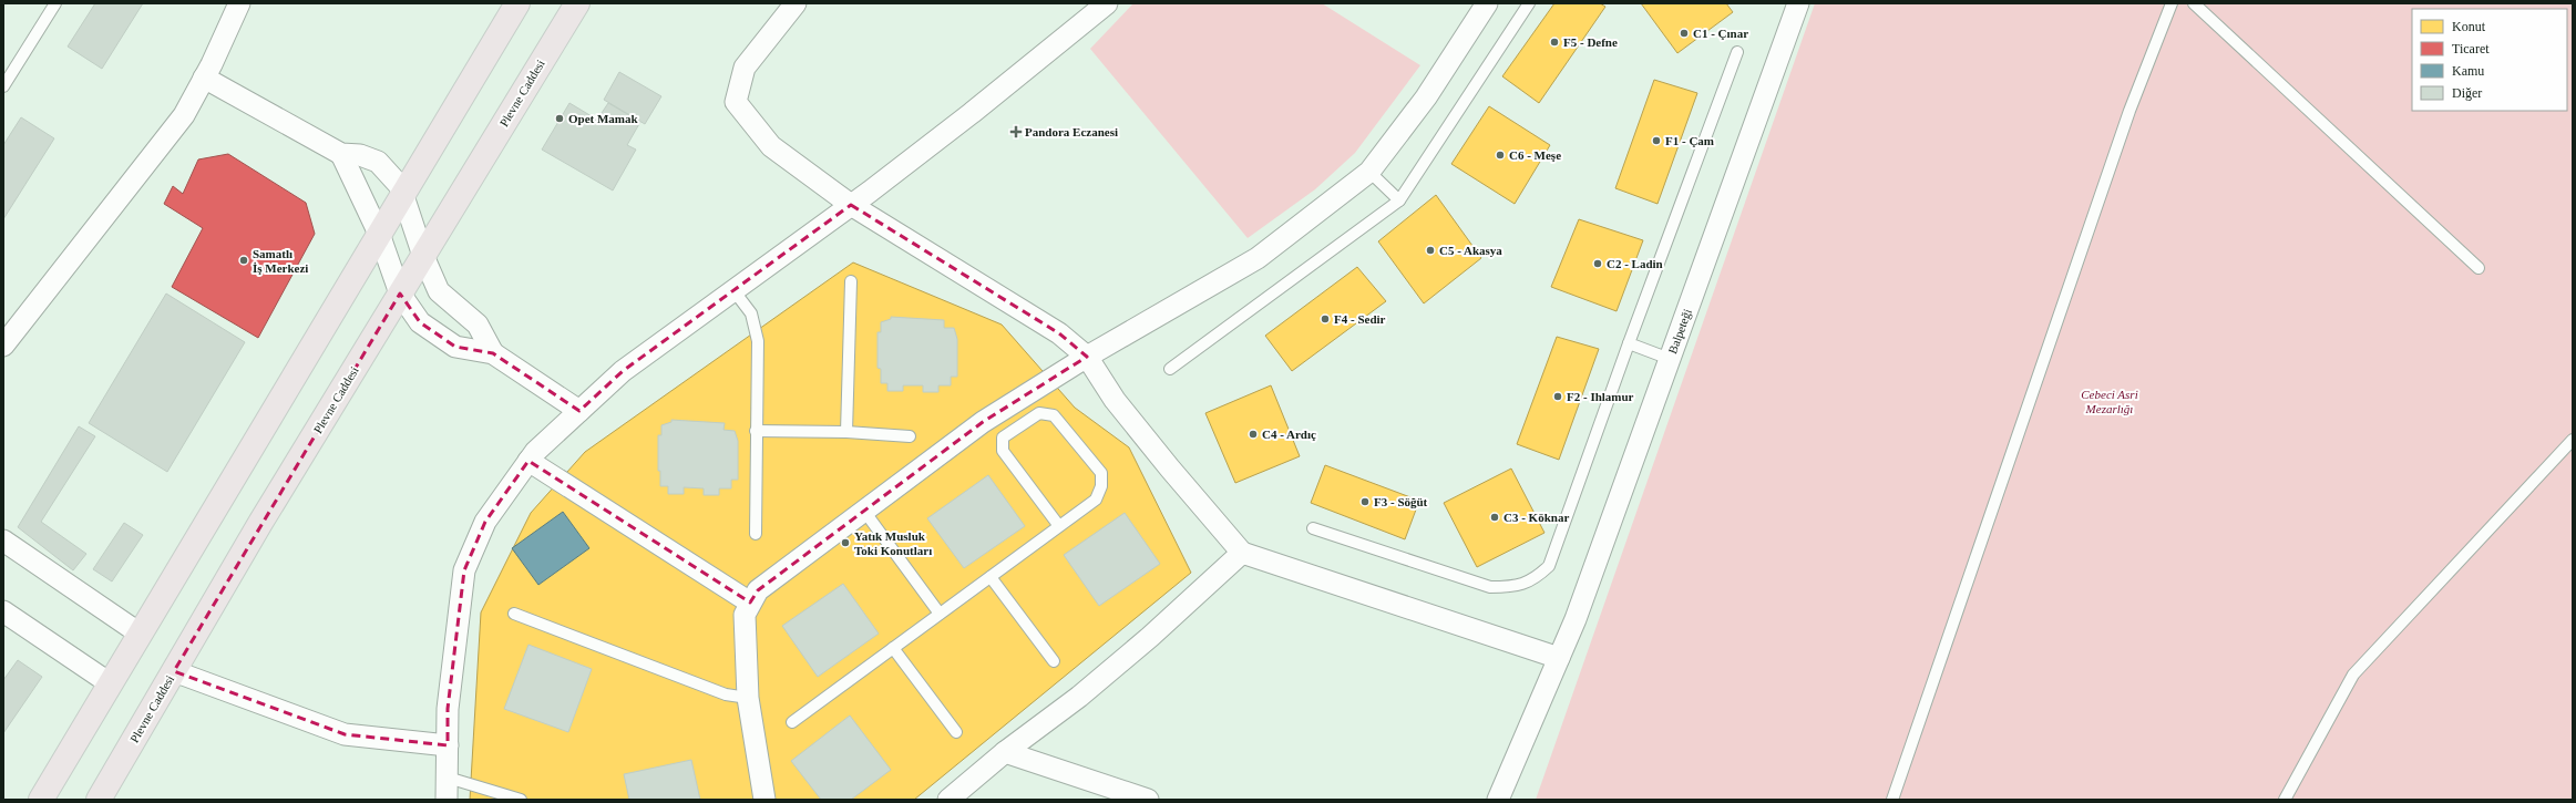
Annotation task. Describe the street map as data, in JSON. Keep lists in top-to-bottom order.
{
  "streets": {
    "main road": ["Plevne Caddesi"],
    "street": ["Balpeteği"]
  },
  "parks": ["Cebeci Asri Mezarlığı"],
  "places": {
    "other": [
      "C1 - Çınar",
      "F5 - Defne",
      "Opet Mamak",
      "F1 - Çam",
      "C6 - Meşe",
      "C5 - Akasya",
      "Samatlı İş Merkezi",
      "C2 - Ladin",
      "F4 - Sedir",
      "F2 - Ihlamur",
      "C4 - Ardıç",
      "F3 - Söğüt",
      "C3 - Köknar",
      "Yatık Musluk Toki Konutları"
    ],
    "health": ["Pandora Eczanesi"]
  },
  "legend": [
    "Konut",
    "Ticaret",
    "Kamu",
    "Diğer"
  ]
}
